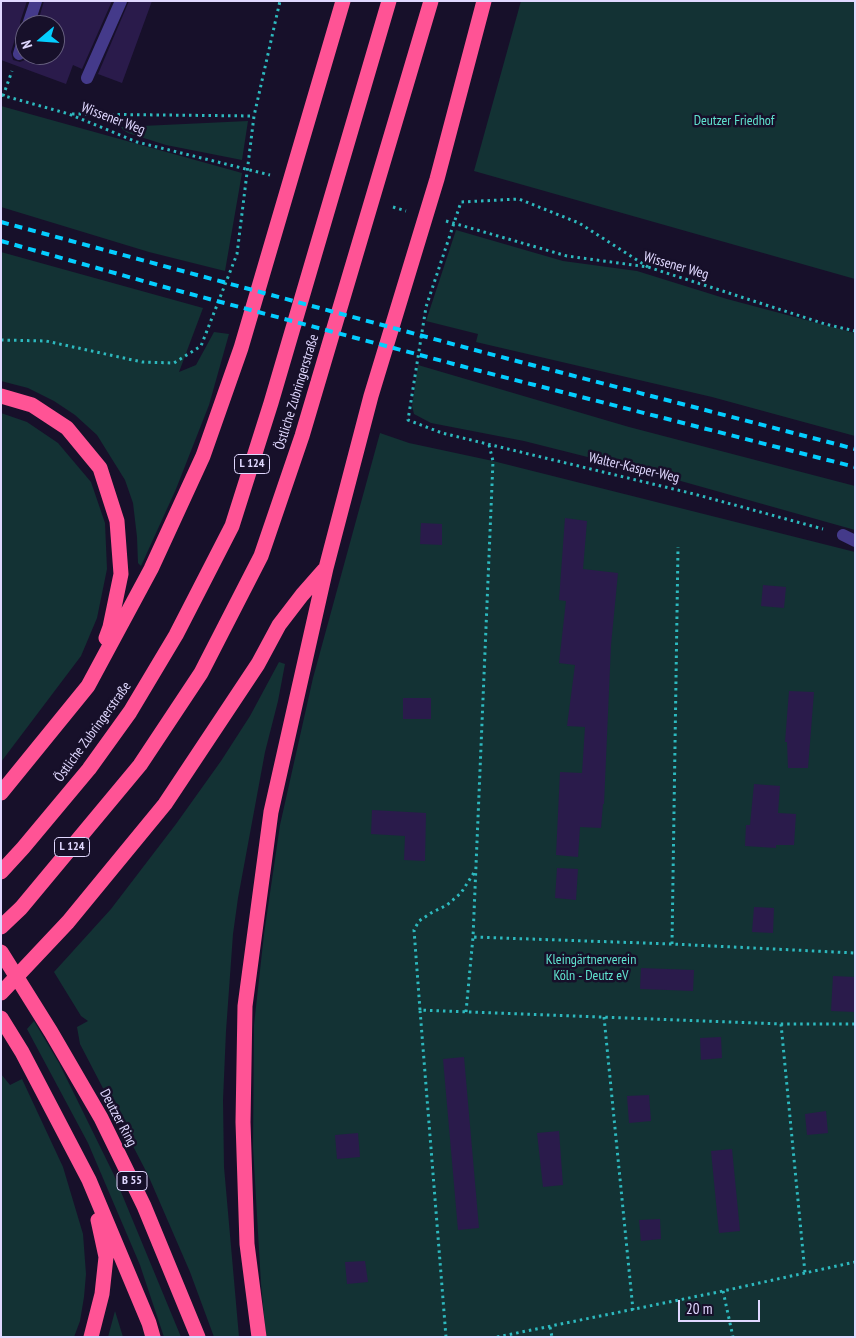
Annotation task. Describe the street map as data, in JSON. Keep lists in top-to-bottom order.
{
  "streets": {
    "highway": [
      "Östliche Zubringerstraße",
      "L 124",
      "Deutzer Ring",
      "B 55"
    ],
    "path": ["Wissener Weg", "Walter-Kasper-Weg"]
  },
  "crossings": [
    ["Wissener Weg", "Walter-Kasper-Weg"]
  ],
  "parks": ["Deutzer Friedhof", "Kleingärtnerverein Köln - Deutz eV"],
  "scale_bar": "20 m",
  "north": "left"
}
